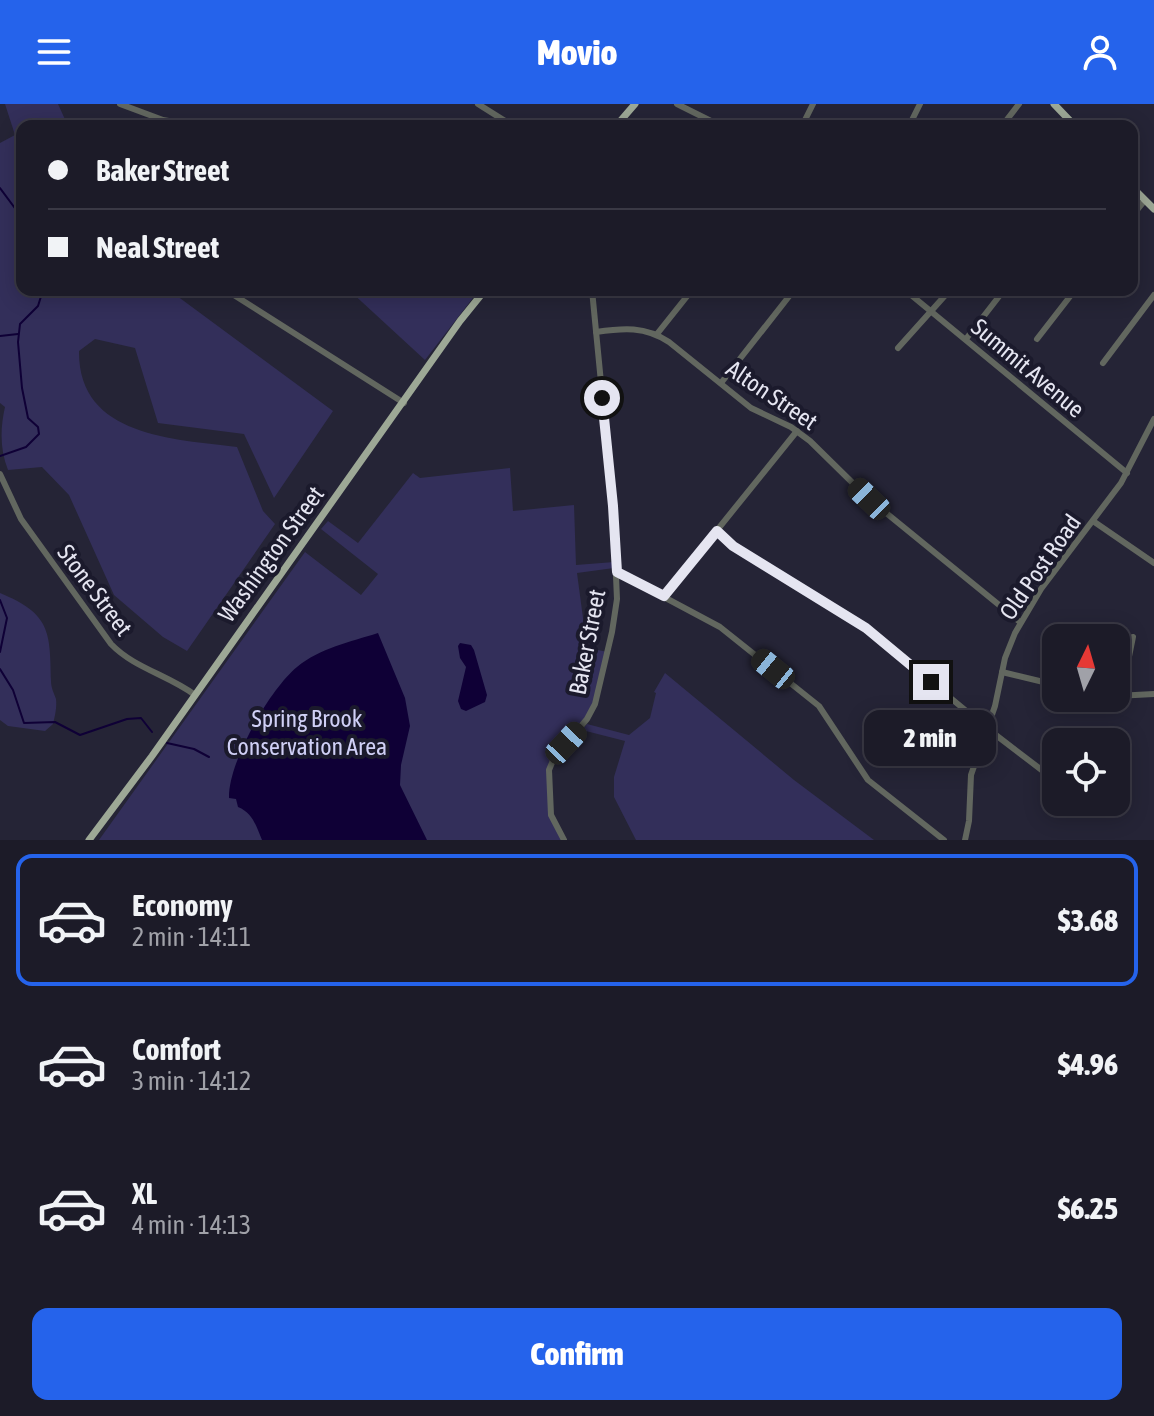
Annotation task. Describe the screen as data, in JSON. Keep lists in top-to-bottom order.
{
  "streets": {
    "main road": ["Washington Street"],
    "street": [
      "Summit Avenue",
      "Alton Street",
      "Old Post Road",
      "Stone Street",
      "Baker Street"
    ]
  },
  "crossings": [
    ["Summit Avenue", "Old Post Road"],
    ["Alton Street", "Old Post Road"],
    ["Washington Street", "Stone Street"]
  ],
  "parks": ["Spring Brook Conservation Area"],
  "north": "top",
  "page": {
    "header": "Movio",
    "banner": ["Baker Street", "Neal Street"],
    "bubble": "2 min",
    "list": [
      {
        "name": "Economy",
        "note": "2 min · 14:11",
        "value": "$3.68"
      },
      {
        "name": "Comfort",
        "note": "3 min · 14:12",
        "value": "$4.96"
      },
      {
        "name": "XL",
        "note": "4 min · 14:13",
        "value": "$6.25"
      }
    ],
    "buttons": "Confirm"
  }
}
